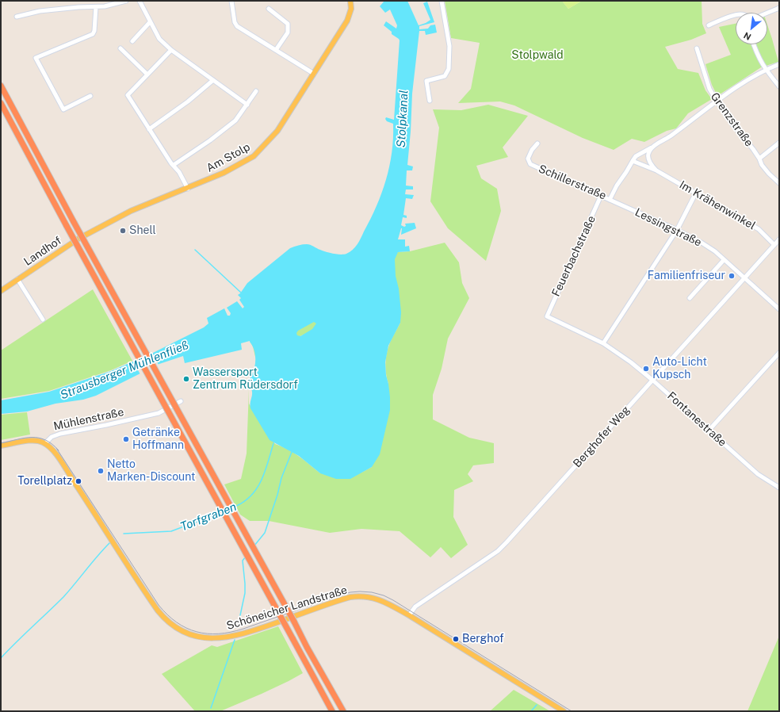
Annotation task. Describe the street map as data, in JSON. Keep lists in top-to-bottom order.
{
  "streets": {
    "main road": [
      "Am Stolp",
      "Landhof",
      "Mühlenstraße",
      "Schöneicher Landstraße"
    ],
    "street": [
      "Grenzstraße",
      "Schillerstraße",
      "Im Krähenwinkel",
      "Lessingstraße",
      "Feuerbachstraße",
      "Fontanestraße",
      "Berghofer Weg"
    ]
  },
  "crossings": [
    ["Am Stolp", "Landhof"],
    ["Schillerstraße", "Im Krähenwinkel"],
    ["Schillerstraße", "Lessingstraße"],
    ["Schillerstraße", "Feuerbachstraße"],
    ["Im Krähenwinkel", "Berghofer Weg"],
    ["Lessingstraße", "Berghofer Weg"],
    ["Feuerbachstraße", "Fontanestraße"],
    ["Mühlenstraße", "Schöneicher Landstraße"],
    ["Fontanestraße", "Berghofer Weg"],
    ["Berghofer Weg", "Schöneicher Landstraße"]
  ],
  "water": ["Stolpkanal", "Strausberger Mühlenfließ", "Torfgraben"],
  "parks": ["Stolpwald"],
  "places": [
    "Shell",
    "Familienfriseur",
    "Auto-Licht Kupsch",
    "Wassersport Zentrum Rüdersdorf",
    "Getränke Hoffmann",
    "Netto Marken-Discount",
    "Torellplatz",
    "Berghof"
  ],
  "north": "bottom left"
}
